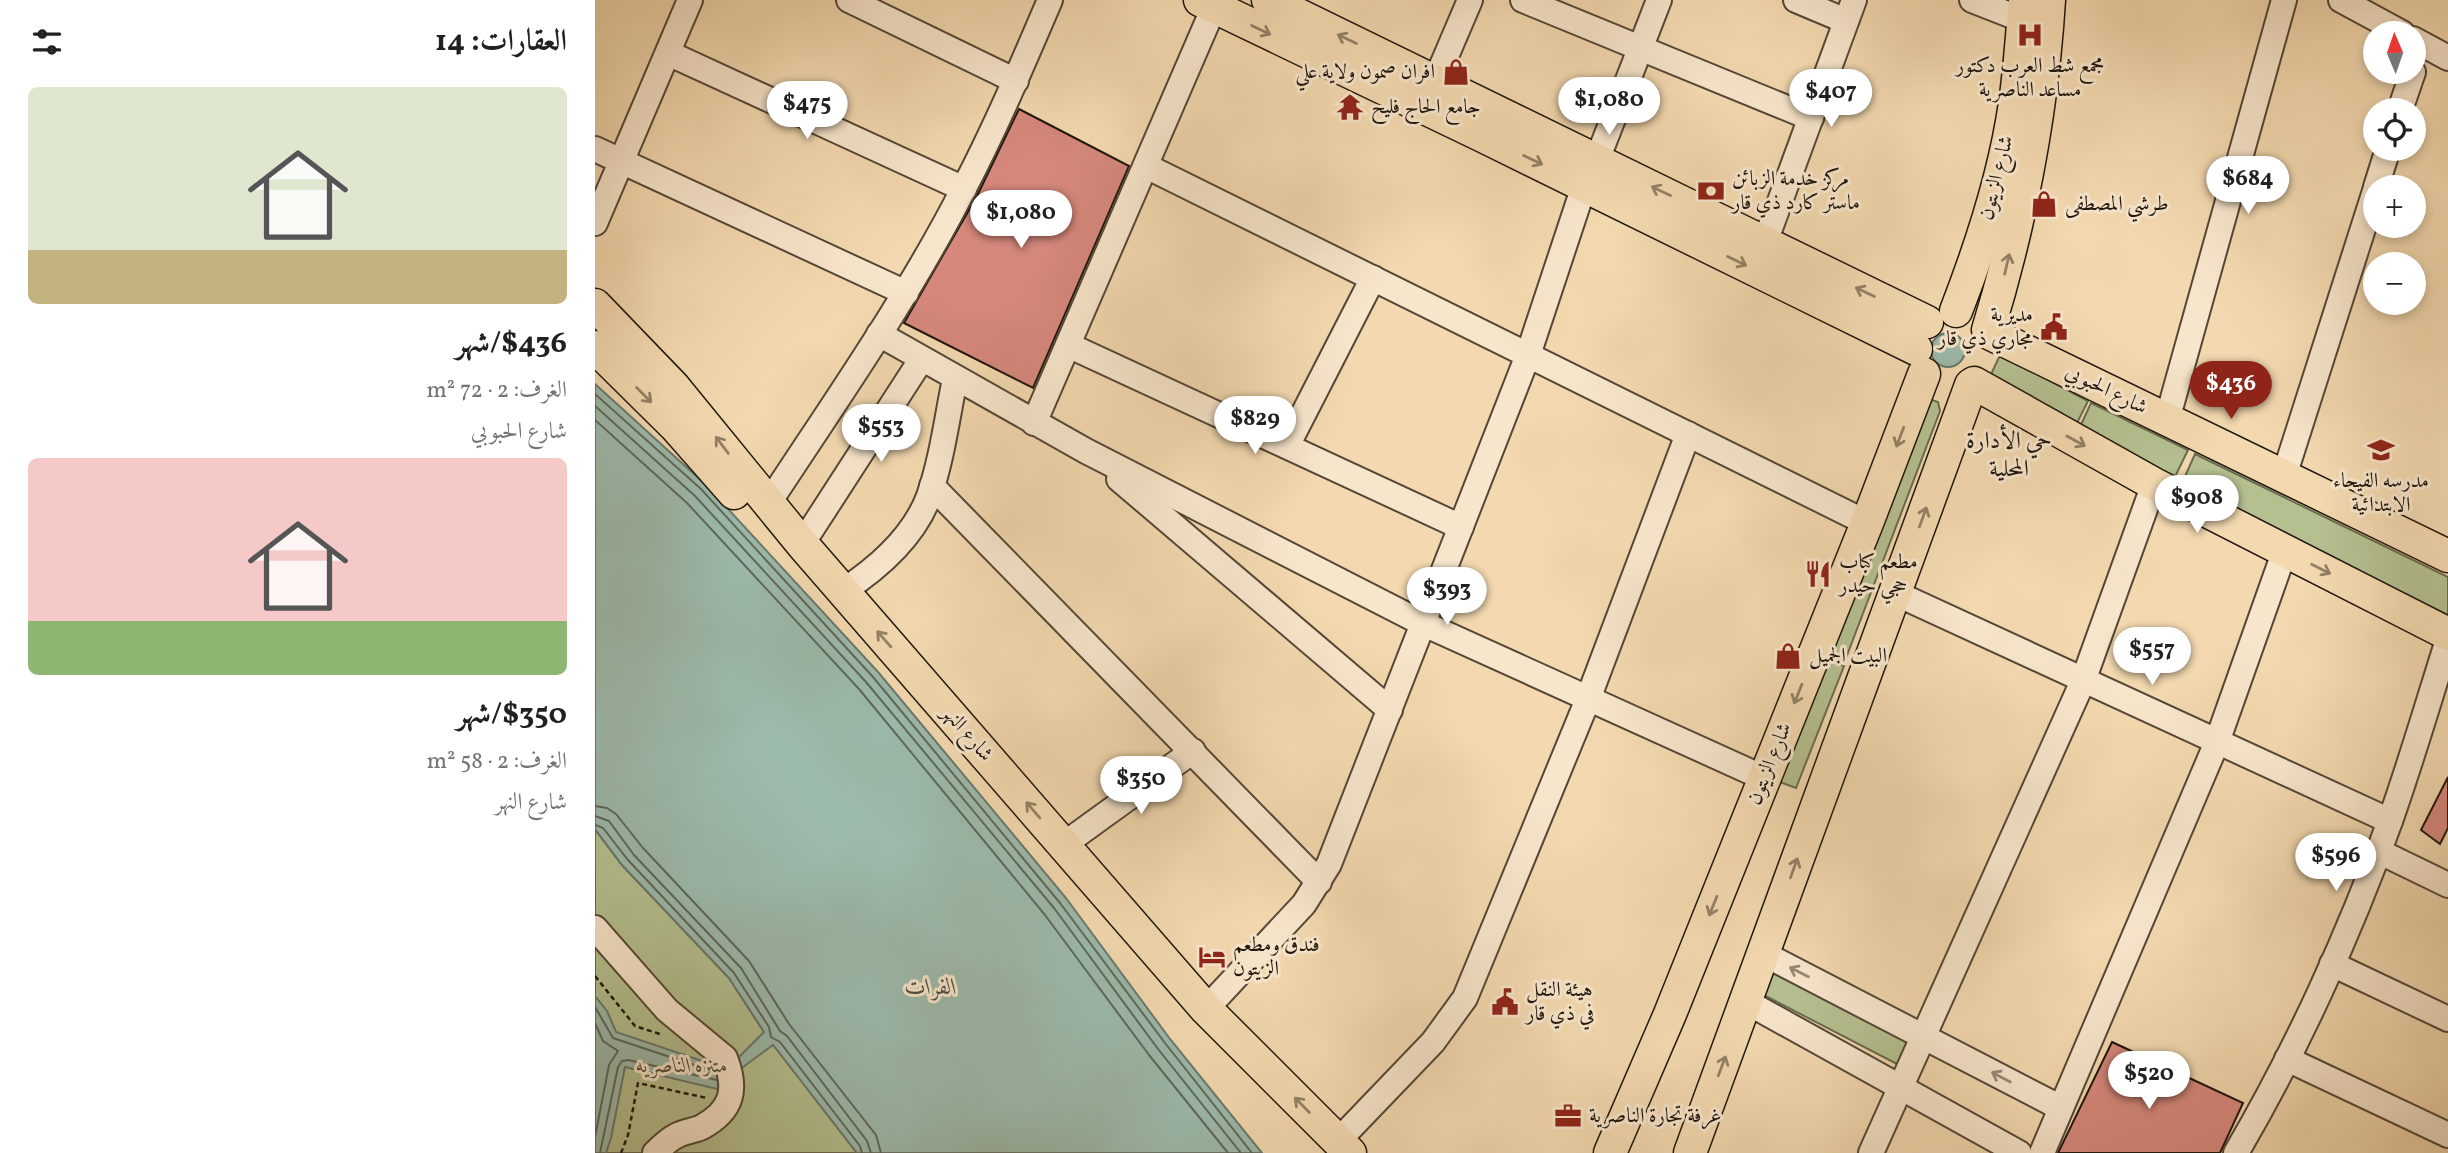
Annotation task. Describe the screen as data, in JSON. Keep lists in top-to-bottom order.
{
  "streets": {
    "main road": ["شارع الزيتون", "شارع الحبوبي", "شارع النهر"]
  },
  "crossings": [
    ["شارع الزيتون", "شارع الحبوبي"]
  ],
  "districts": ["حي الأدارة المحلية"],
  "water": ["الفرات"],
  "parks": ["متنزه الناصريه"],
  "places": {
    "hospital": ["مجمع شط العرب دكتور مساعد الناصرية"],
    "shop": ["افران صمون ولاية علي", "طرشي المصطفى", "البيت الجميل"],
    "temple": ["جامع الحاج فليح"],
    "bank": ["مركز خدمة الزبائن ماستر كارد ذي قار"],
    "public building": ["مديرية مجاري ذي قار", "هيئة النقل في ذي قار"],
    "school or university": ["مدرسه الفيحاء الابتدائية"],
    "restaurant": ["مطعم كباب حجي حيدر"],
    "hotel": ["فندق ومطعم الزيتون"],
    "office": ["غرفة تجارة الناصرية"]
  },
  "north": "top",
  "page": {
    "heading": "العقارات: 14",
    "map_buttons": ["+", "−"],
    "price": [
      "$407",
      "$1,080",
      "$475",
      "$684",
      "$1,080",
      "$436",
      "$829",
      "$553",
      "$908",
      "$393",
      "$557",
      "$350",
      "$596",
      "$520"
    ],
    "list": [
      {
        "name": "$436/شهر",
        "note": "الغرف: 2 · 72 m² · شارع الحبوبي"
      },
      {
        "name": "$350/شهر",
        "note": "الغرف: 2 · 58 m² · شارع النهر"
      }
    ]
  }
}
